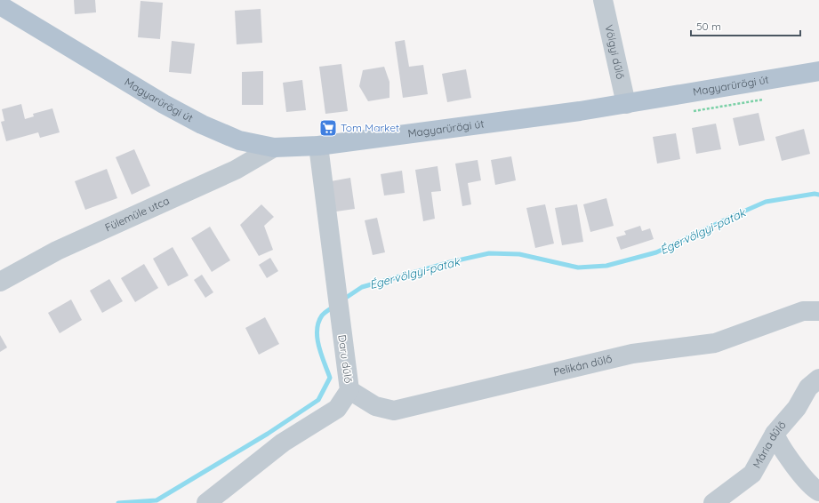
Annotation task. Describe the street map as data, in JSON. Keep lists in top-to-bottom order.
{
  "streets": {
    "main road": ["Magyarürögi út"],
    "street": [
      "Völgyi dűlő",
      "Fülemüle utca",
      "Daru dűlő",
      "Pelikán dűlő",
      "Mária dűlő"
    ]
  },
  "crossings": [
    ["Völgyi dűlő", "Magyarürögi út"],
    ["Magyarürögi út", "Fülemüle utca"],
    ["Magyarürögi út", "Daru dűlő"],
    ["Daru dűlő", "Pelikán dűlő"]
  ],
  "water": ["Égervölgyi-patak"],
  "places": {
    "supermarket": ["Tom Market"]
  },
  "scale_bar": "50 m"
}
